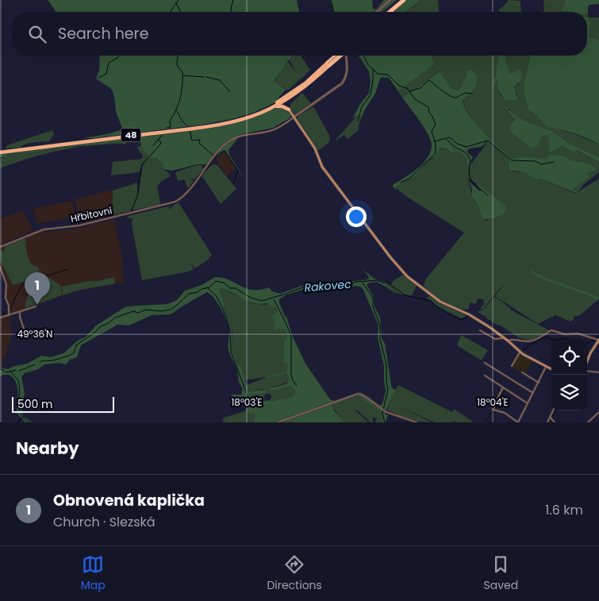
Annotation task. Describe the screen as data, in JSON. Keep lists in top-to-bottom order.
{
  "streets": {
    "highway": ["48"],
    "street": ["Hřbitovní"]
  },
  "water": ["Rakovec"],
  "scale_bar": "500 m",
  "page": {
    "search": "Search here",
    "pins": "1",
    "scale": "500 m",
    "heading": "Nearby",
    "list": [
      {
        "mark": "1",
        "name": "Obnovená kaplička",
        "note": "Church · Slezská",
        "value": "1.6 km"
      }
    ],
    "nav": ["Map", "Directions", "Saved"]
  },
  "coordinates": ["49°36'N", "18°03'E", "18°04'E"]
}
